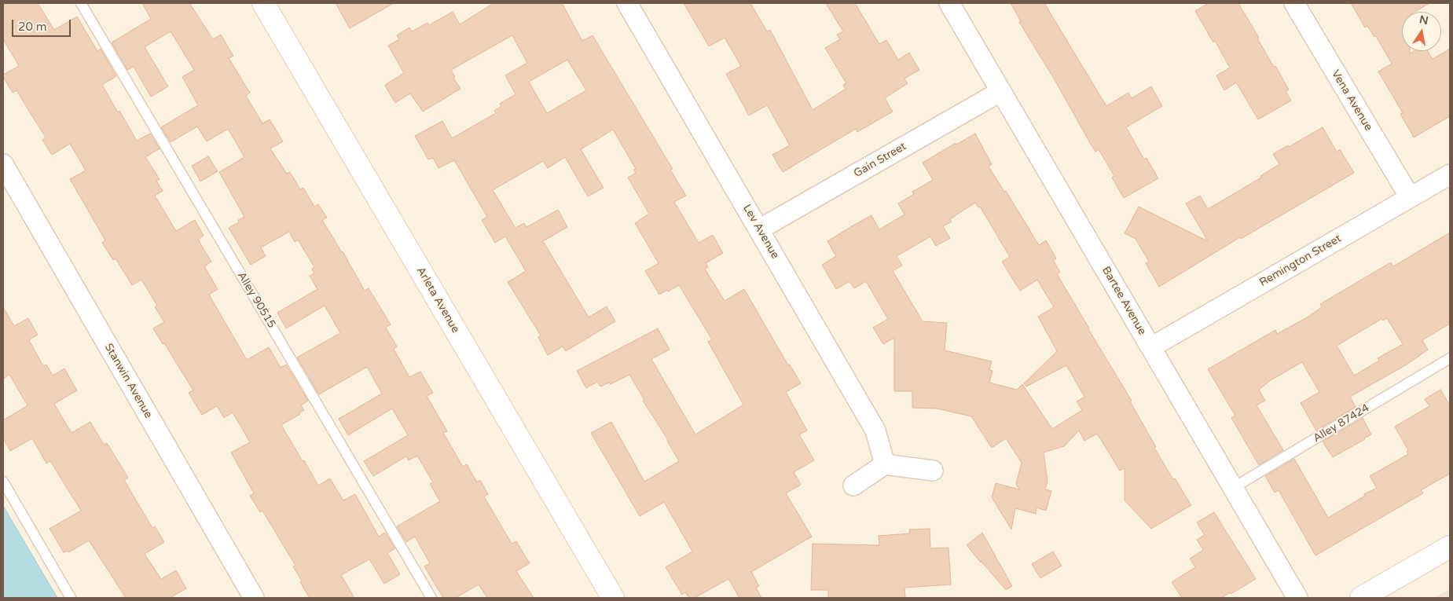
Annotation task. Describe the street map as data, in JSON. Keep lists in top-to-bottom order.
{
  "streets": {
    "main road": ["Arleta Avenue"],
    "street": [
      "Vena Avenue",
      "Gain Street",
      "Lev Avenue",
      "Remington Street",
      "Bartee Avenue",
      "Stanwin Avenue"
    ],
    "lane": ["Alley 90515", "Alley 87424"]
  },
  "crossings": [
    ["Vena Avenue", "Remington Street"],
    ["Gain Street", "Lev Avenue"],
    ["Gain Street", "Bartee Avenue"],
    ["Remington Street", "Bartee Avenue"],
    ["Bartee Avenue", "Alley 87424"]
  ],
  "scale_bar": "20 m",
  "north": "top"
}
